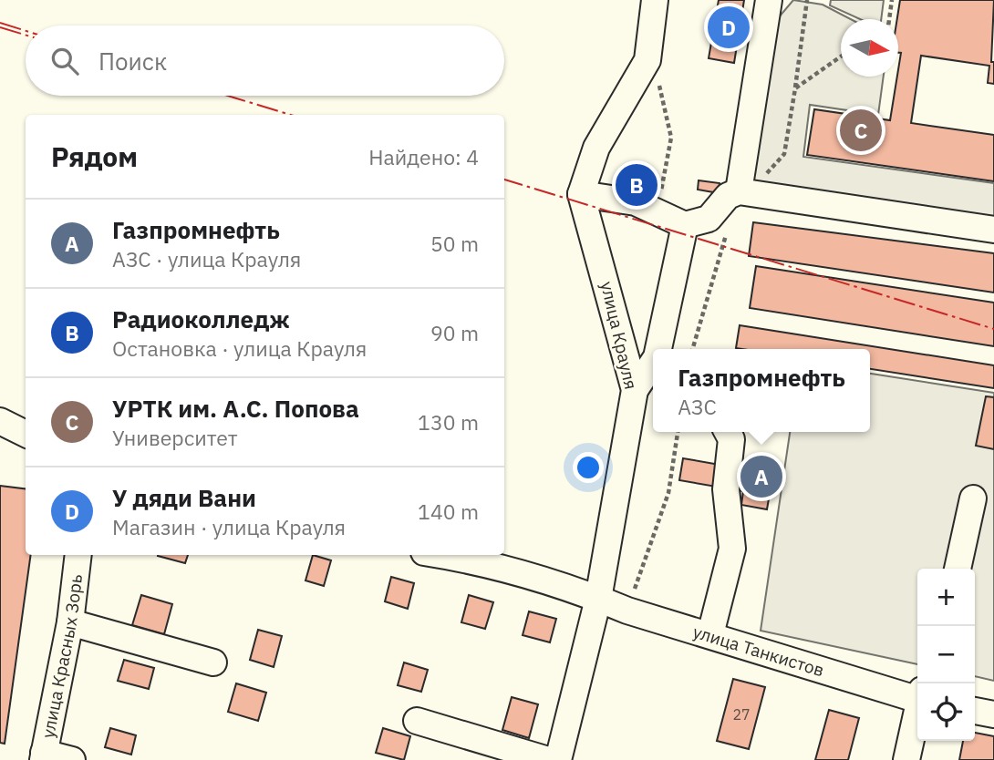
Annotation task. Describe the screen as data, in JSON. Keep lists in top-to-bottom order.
{
  "streets": {
    "street": ["улица Крауля", "улица Танкистов", "улица Красных Зорь"]
  },
  "crossings": [
    ["улица Крауля", "улица Танкистов"]
  ],
  "house_numbers": ["27"],
  "north": "right",
  "page": {
    "pins": [
      "D",
      "C",
      "B",
      "A"
    ],
    "search": "Поиск",
    "heading": ["Рядом", "Найдено: 4"],
    "list": [
      {
        "mark": "A",
        "name": "Газпромнефть",
        "note": "АЗС · улица Крауля",
        "value": "50 m"
      },
      {
        "mark": "B",
        "name": "Радиоколледж",
        "note": "Остановка · улица Крауля",
        "value": "90 m"
      },
      {
        "mark": "C",
        "name": "УРТК им. А.С. Попова",
        "note": "Университет",
        "value": "130 m"
      },
      {
        "mark": "D",
        "name": "У дяди Вани",
        "note": "Магазин · улица Крауля",
        "value": "140 m"
      }
    ],
    "popup": ["Газпромнефть", "АЗС"],
    "map_buttons": ["+", "−"]
  }
}
